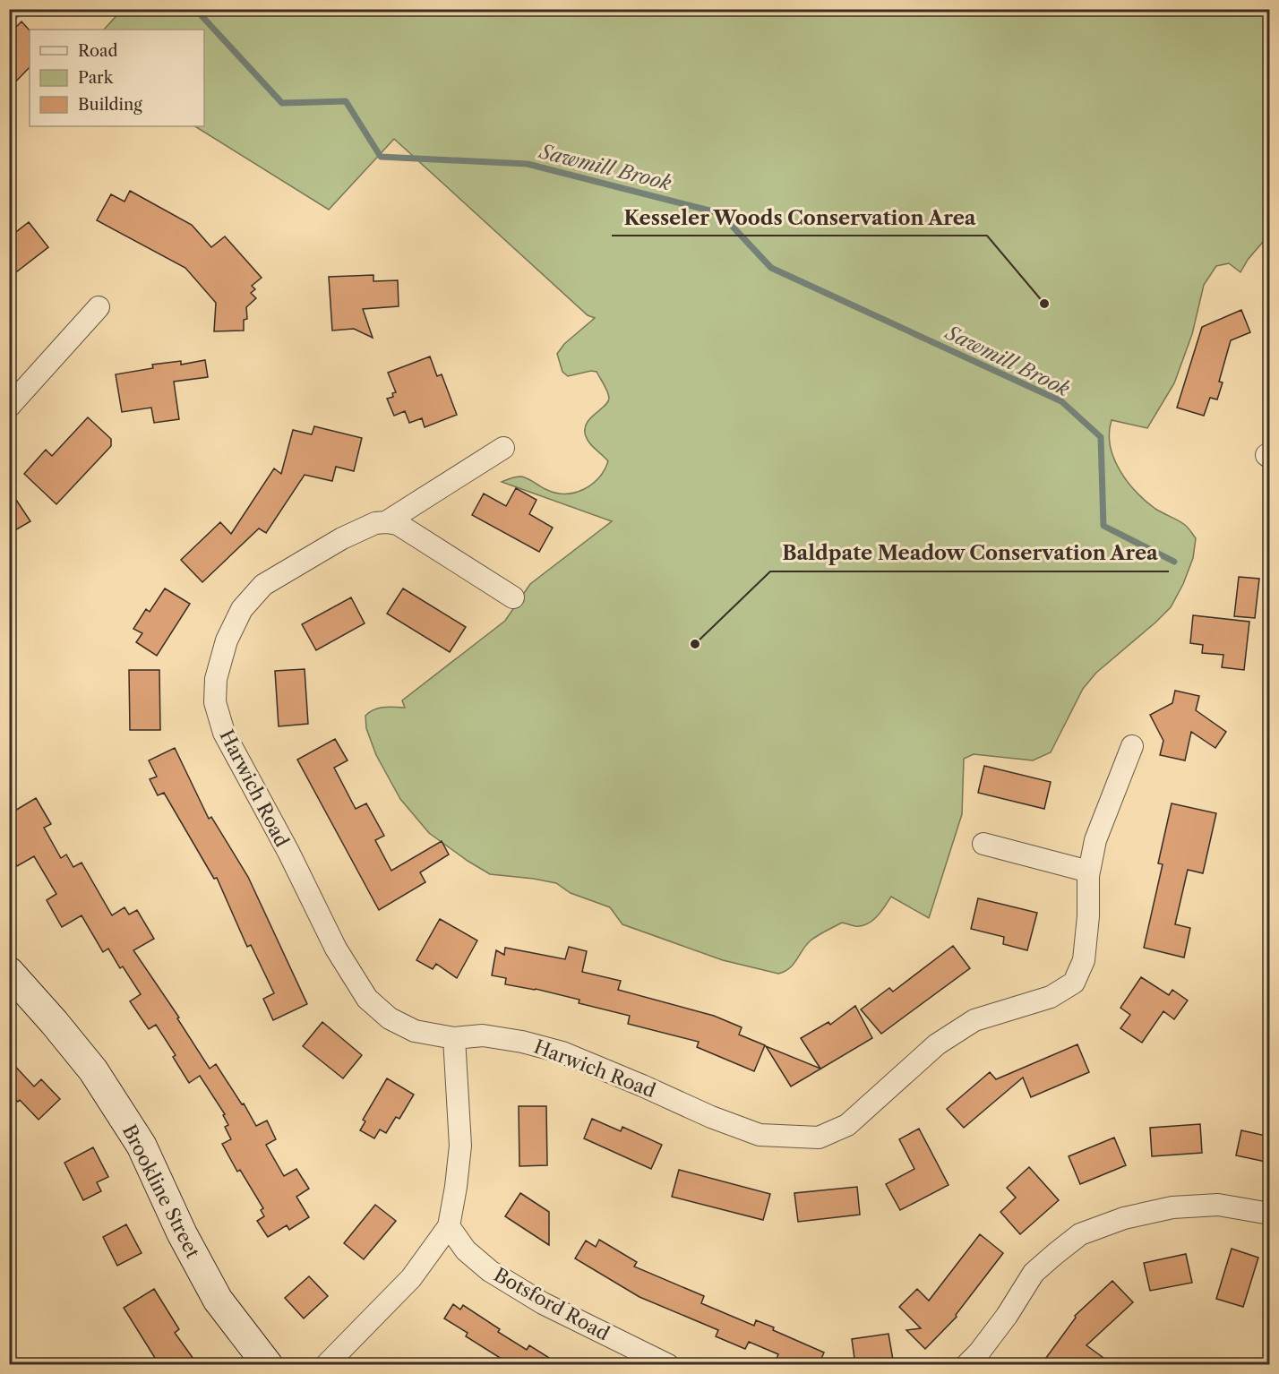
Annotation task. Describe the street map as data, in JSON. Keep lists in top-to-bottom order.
{
  "streets": {
    "main road": ["Brookline Street"],
    "street": ["Harwich Road", "Botsford Road"]
  },
  "water": ["Sawmill Brook"],
  "places": ["Kesseler Woods Conservation Area", "Baldpate Meadow Conservation Area"],
  "legend": ["Road", "Park", "Building"]
}
